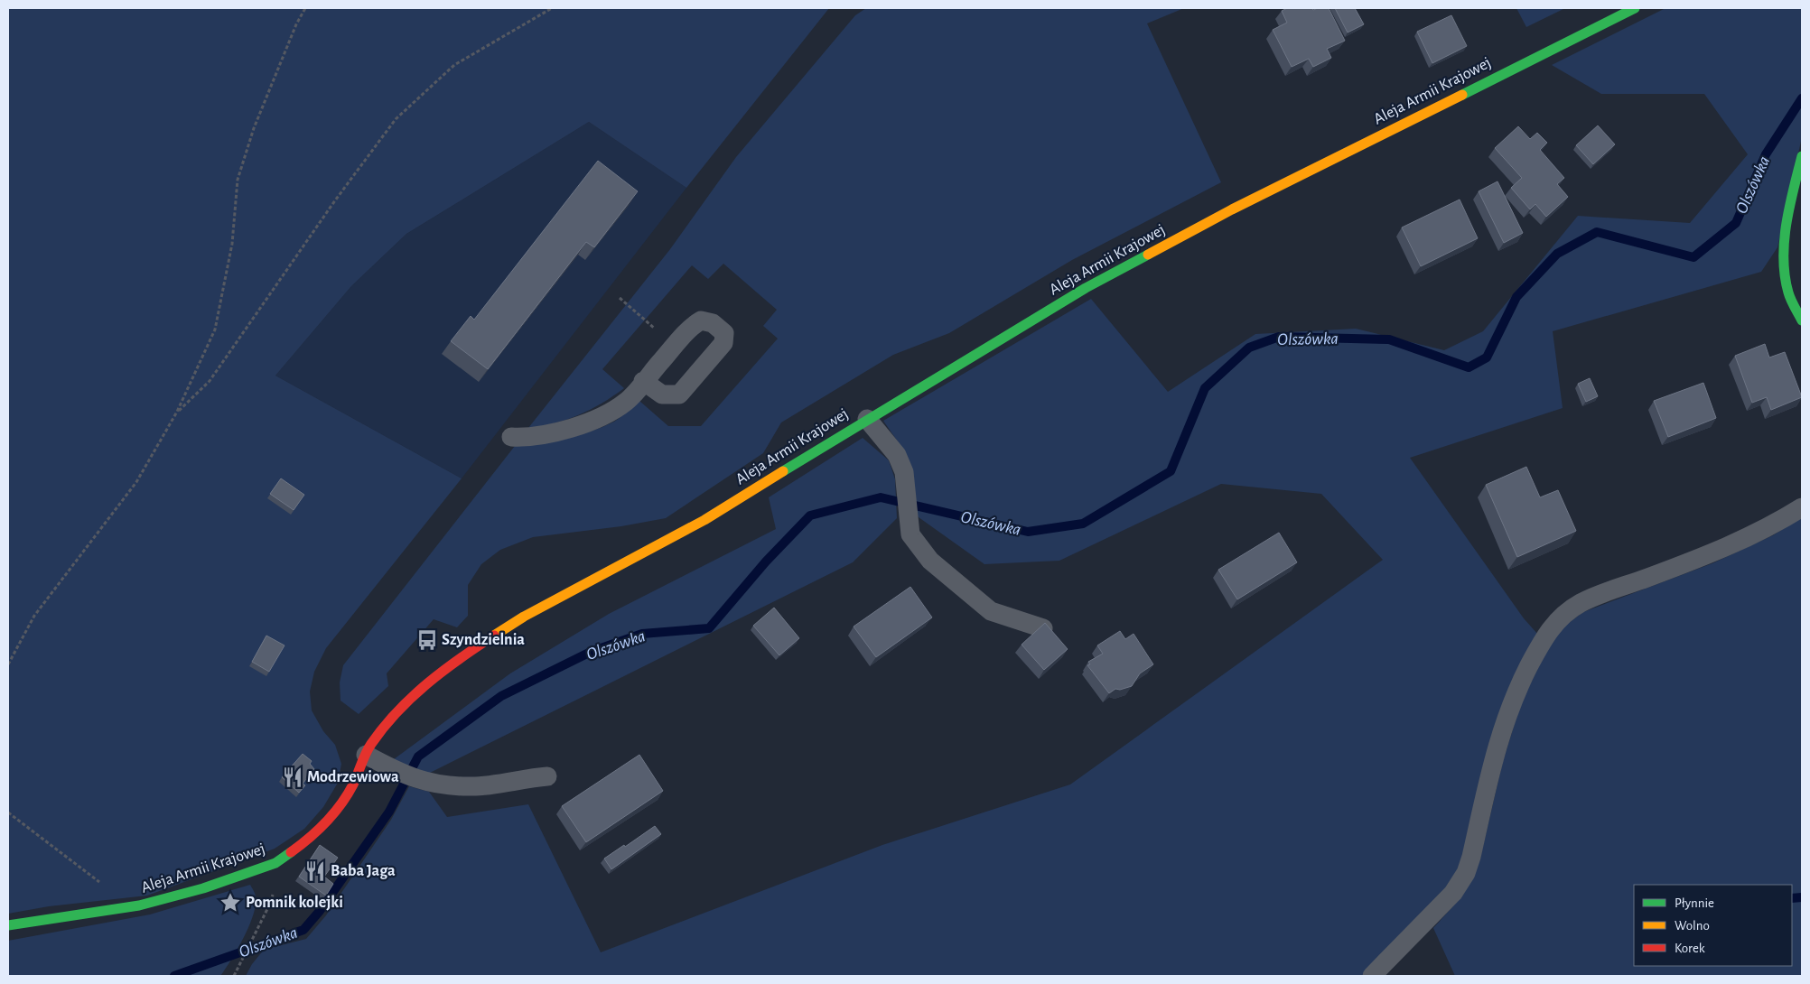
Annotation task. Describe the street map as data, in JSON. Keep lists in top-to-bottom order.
{
  "streets": {
    "street": ["Aleja Armii Krajowej"]
  },
  "water": ["Olszówka"],
  "places": {
    "bus stop": ["Szyndzielnia"],
    "restaurant": ["Modrzewiowa", "Baba Jaga"],
    "place": ["Pomnik kolejki"]
  },
  "legend": ["Płynnie", "Wolno", "Korek"]
}
